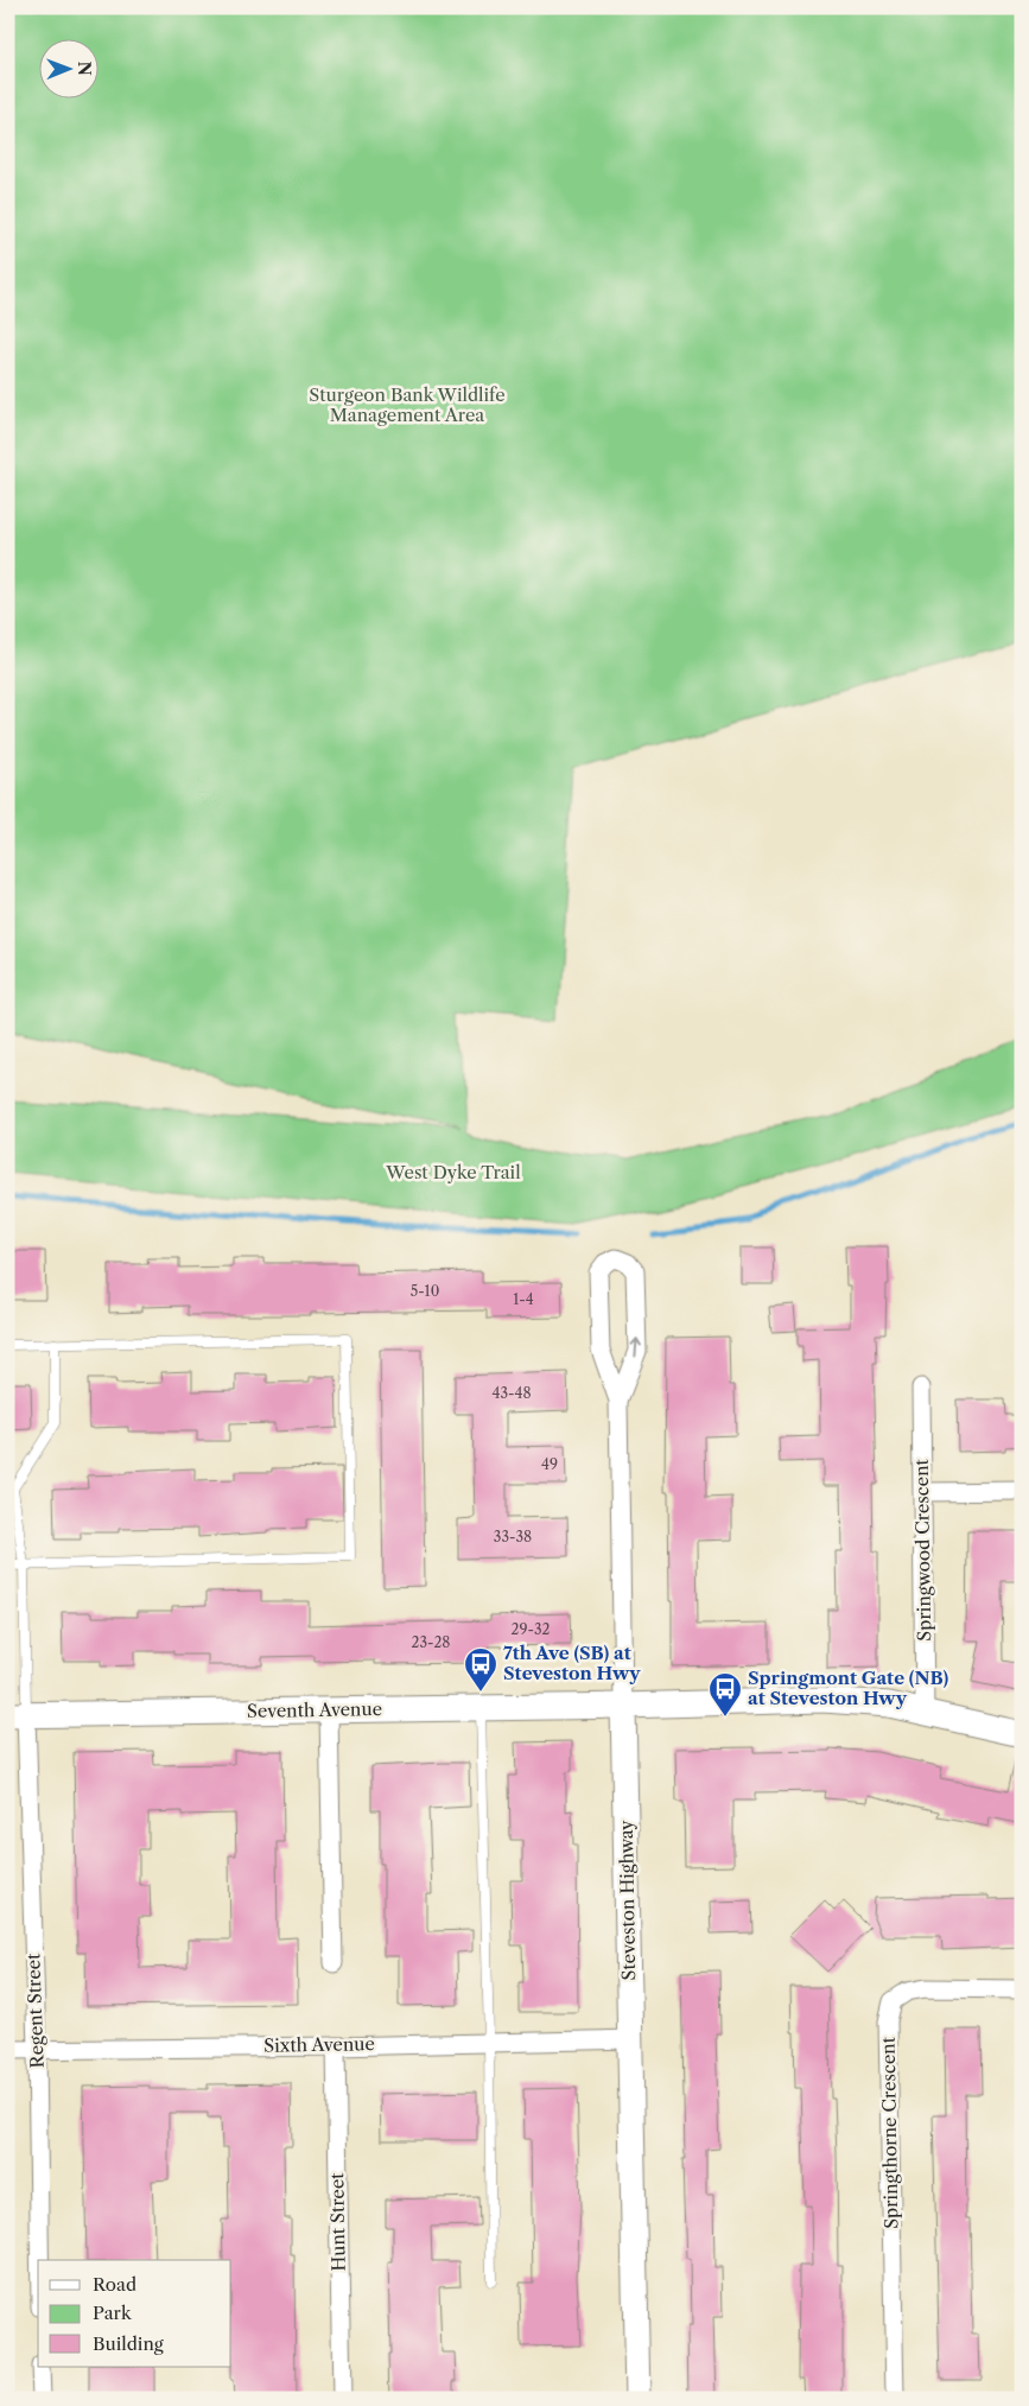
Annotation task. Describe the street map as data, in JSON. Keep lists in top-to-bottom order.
{
  "streets": {
    "street": [
      "Springwood Crescent",
      "Seventh Avenue",
      "Steveston Highway",
      "Regent Street",
      "Sixth Avenue",
      "Springthorne Crescent",
      "Hunt Street"
    ]
  },
  "crossings": [
    ["Springwood Crescent", "Seventh Avenue"],
    ["Seventh Avenue", "Steveston Highway"],
    ["Seventh Avenue", "Regent Street"],
    ["Steveston Highway", "Sixth Avenue"],
    ["Regent Street", "Sixth Avenue"],
    ["Sixth Avenue", "Hunt Street"]
  ],
  "parks": ["Sturgeon Bank Wildlife Management Area", "West Dyke Trail"],
  "places": {
    "bus stop": ["7th Ave (SB) at Steveston Hwy", "Springmont Gate (NB) at Steveston Hwy"]
  },
  "house_numbers": [
    "5-10",
    "1-4",
    "43-48",
    "49",
    "33-38",
    "29-32",
    "23-28"
  ],
  "legend": ["Road", "Park", "Building"],
  "north": "right"
}
